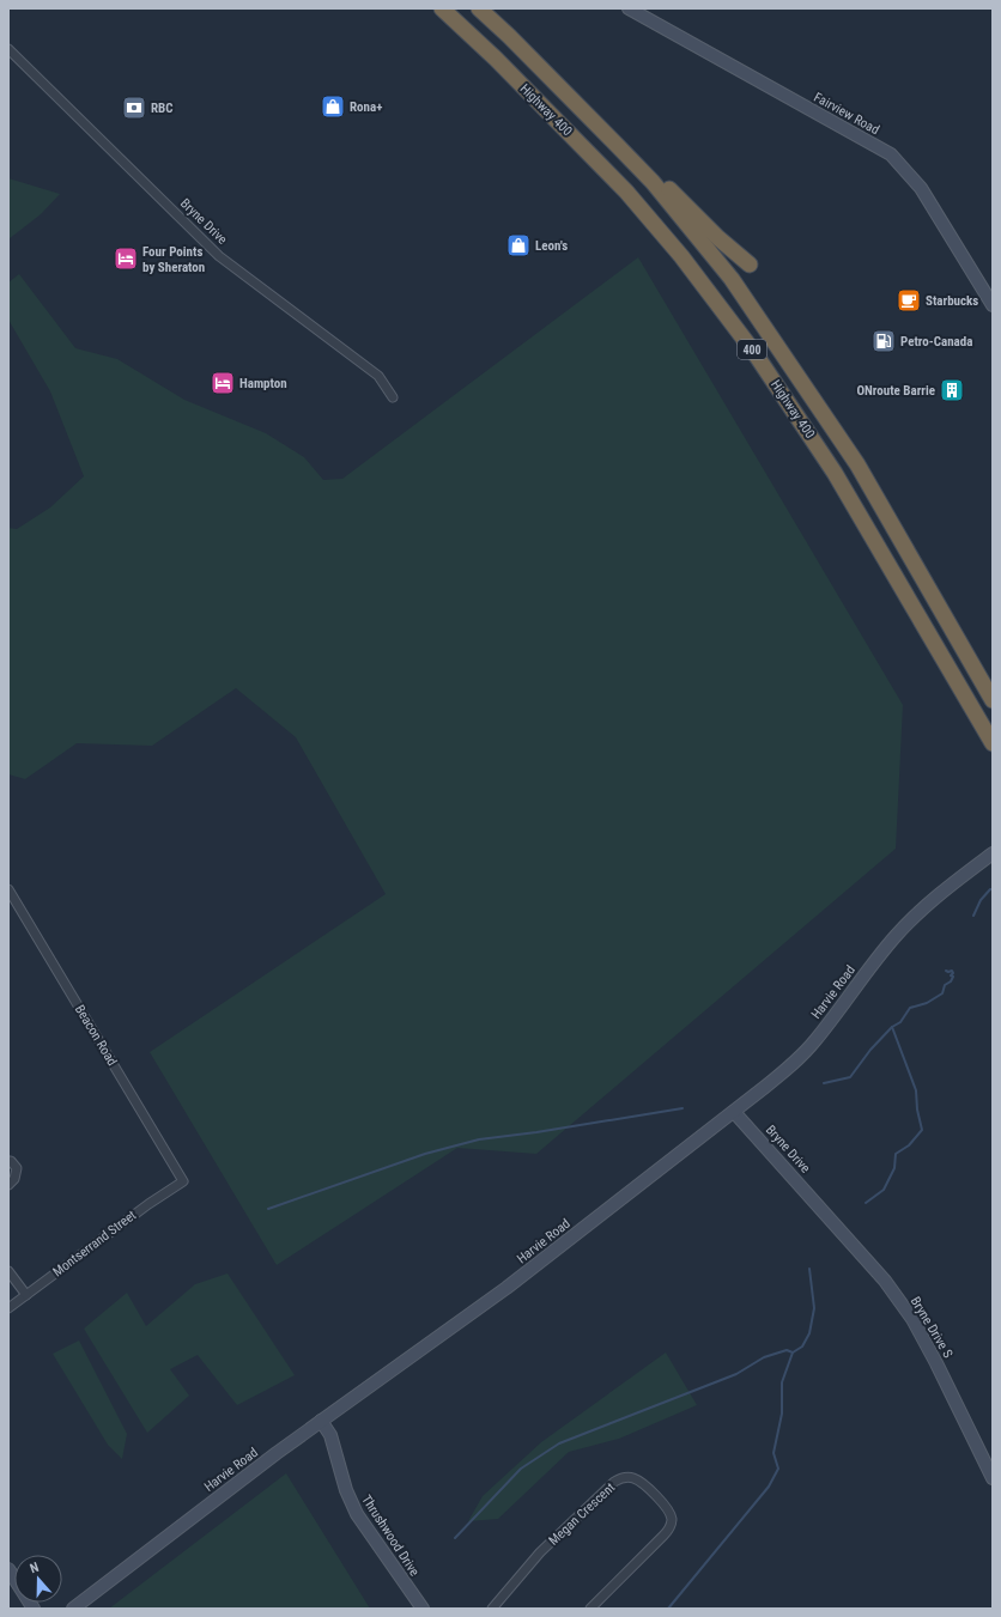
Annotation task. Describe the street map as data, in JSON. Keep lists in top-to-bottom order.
{
  "streets": {
    "highway": ["Highway 400", "400"],
    "street": [
      "Fairview Road",
      "Bryne Drive",
      "Harvie Road",
      "Beacon Road",
      "Montserrand Street",
      "Bryne Drive S",
      "Megan Crescent",
      "Thrushwood Drive"
    ]
  },
  "crossings": [
    ["Bryne Drive", "Harvie Road"],
    ["Bryne Drive", "Bryne Drive S"],
    ["Harvie Road", "Thrushwood Drive"],
    ["Beacon Road", "Montserrand Street"]
  ],
  "places": {
    "shop": ["Rona+", "Leon's"],
    "bank": ["RBC"],
    "hotel": ["Four Points by Sheraton", "Hampton"],
    "cafe": ["Starbucks"],
    "fuel station": ["Petro-Canada"],
    "building": ["ONroute Barrie"]
  },
  "north": "top"
}
